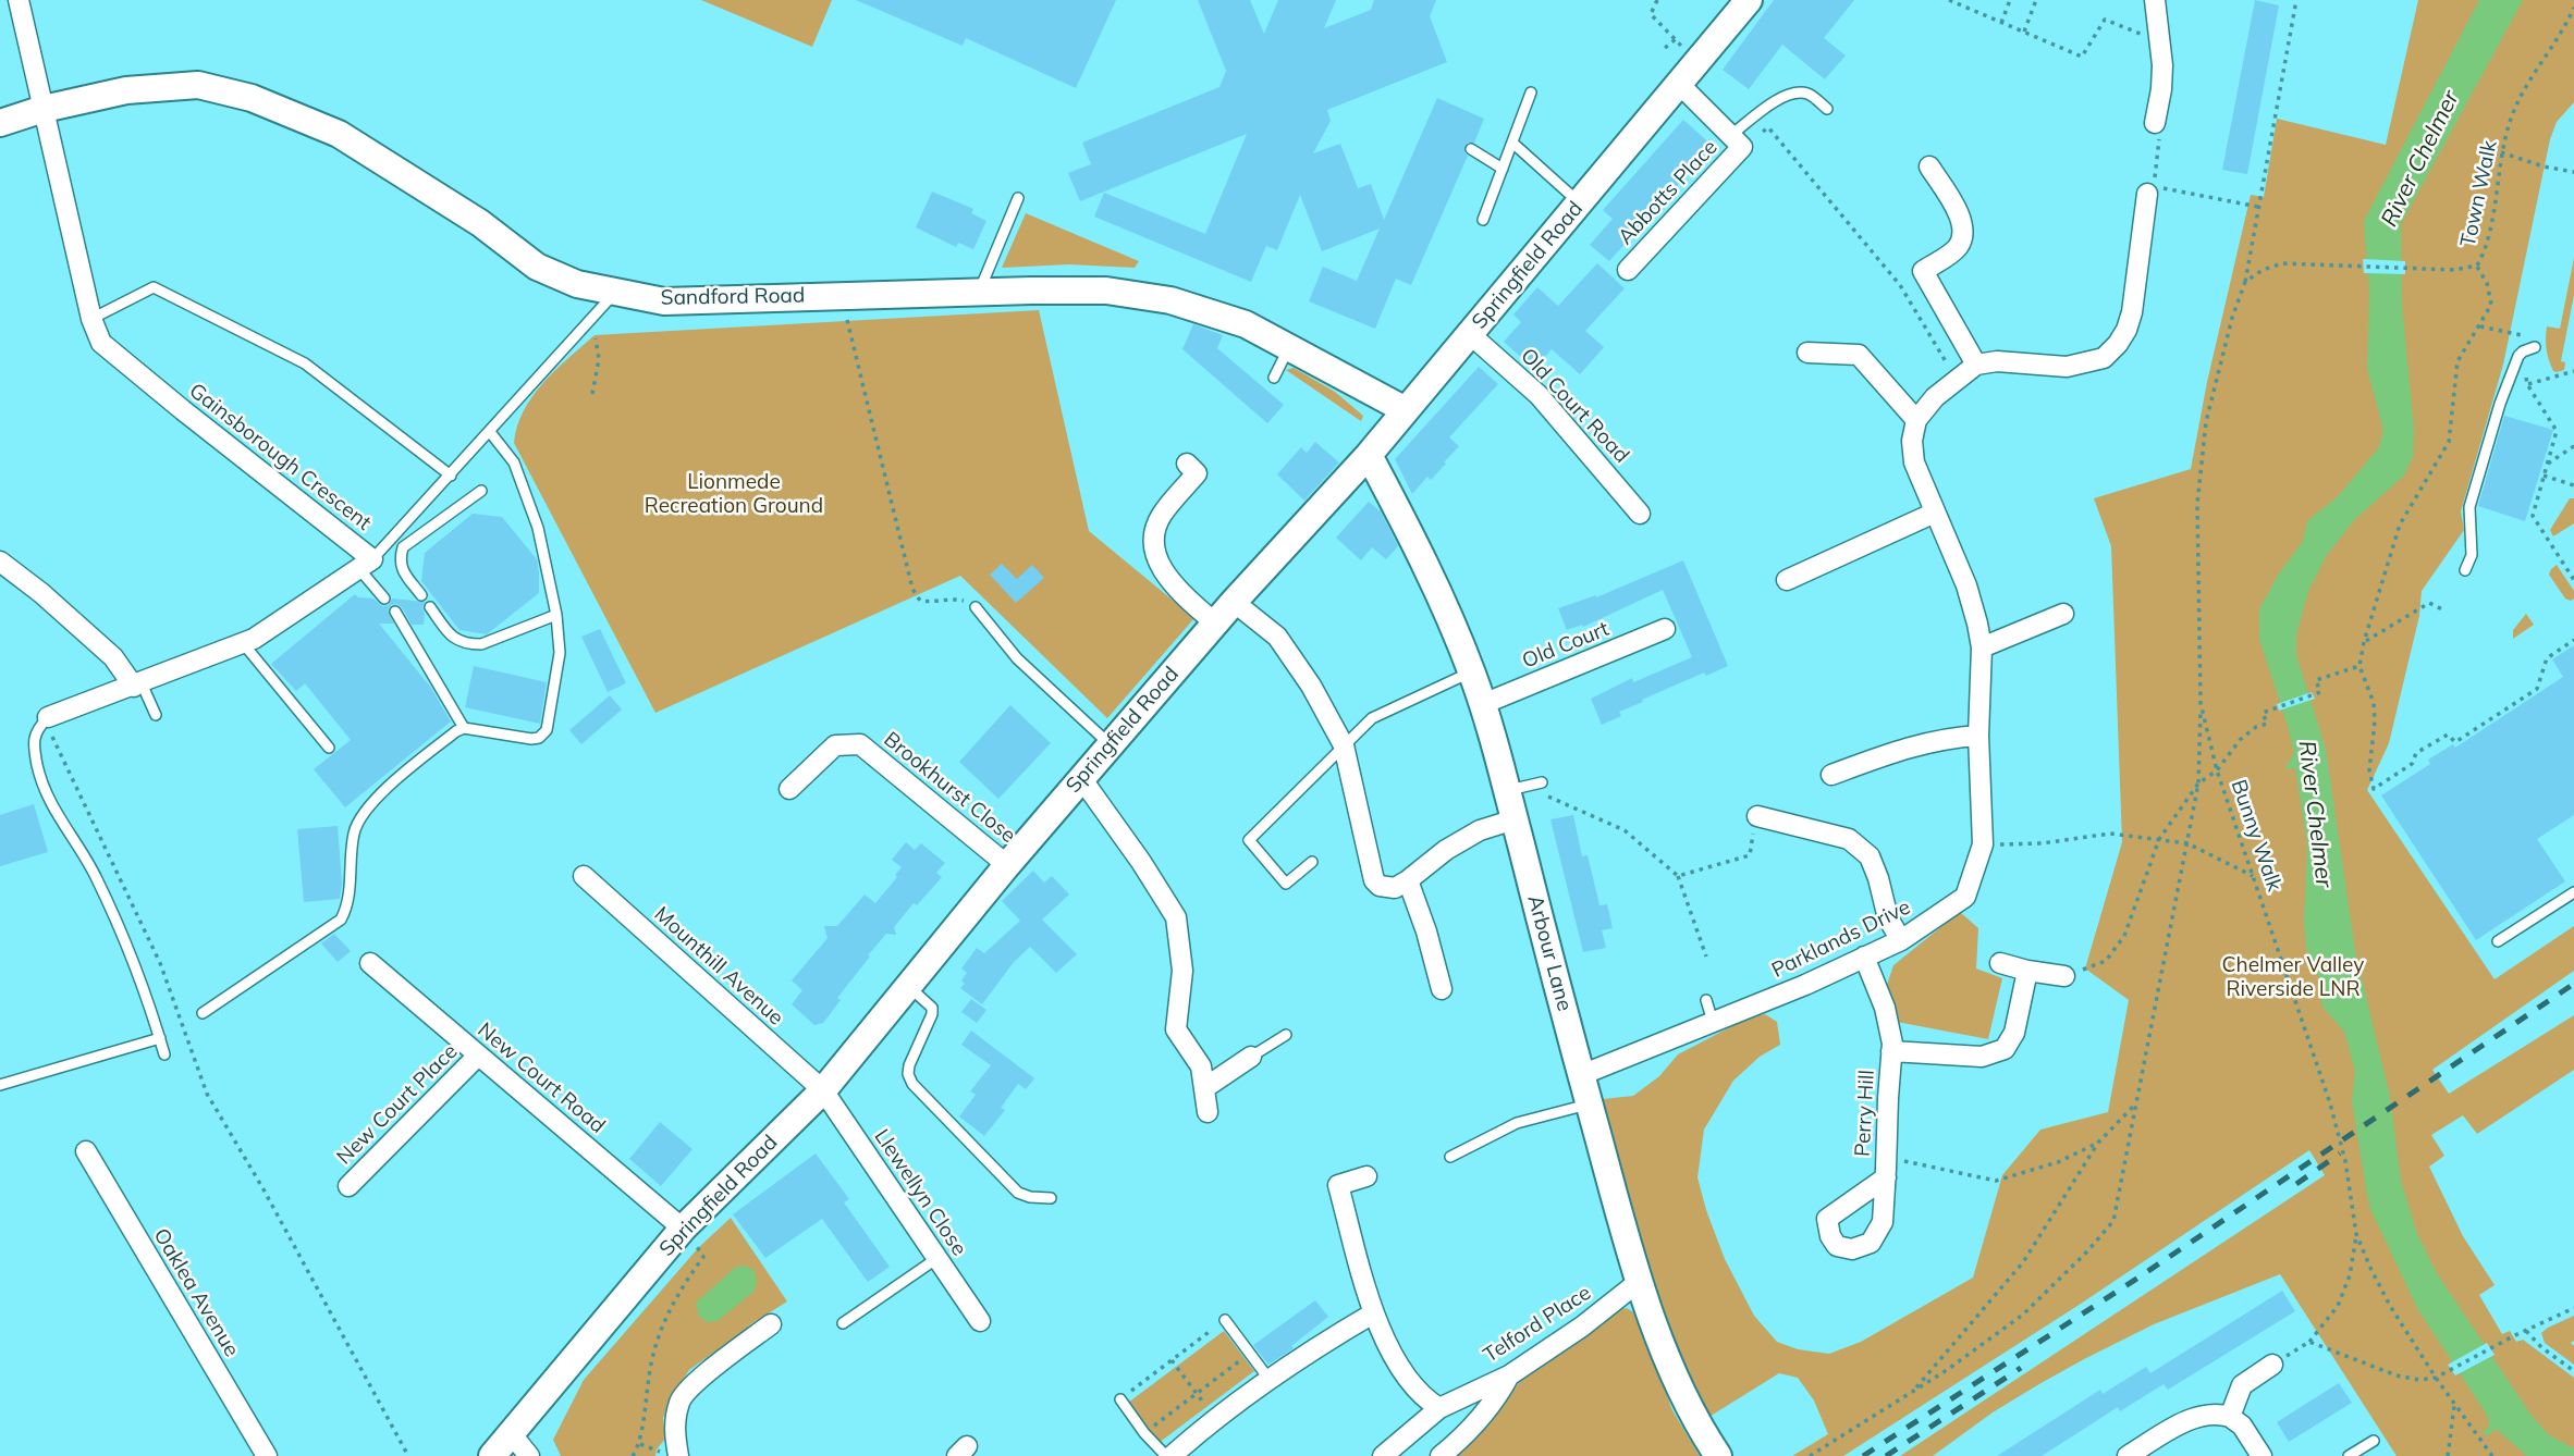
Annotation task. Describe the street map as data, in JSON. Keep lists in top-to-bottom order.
{
  "streets": {
    "street": [
      "Abbotts Place",
      "Springfield Road",
      "Sandford Road",
      "Old Court Road",
      "Gainsborough Crescent",
      "Old Court",
      "Brookhurst Close",
      "Parklands Drive",
      "Arbour Lane",
      "Mounthill Avenue",
      "New Court Road",
      "New Court Place",
      "Perry Hill",
      "Llewellyn Close",
      "Oaklea Avenue",
      "Telford Place"
    ],
    "path": ["Town Walk", "Bunny Walk"]
  },
  "crossings": [
    ["Abbotts Place", "Springfield Road"],
    ["Town Walk", "Bunny Walk"],
    ["Springfield Road", "Sandford Road"],
    ["Springfield Road", "Old Court Road"],
    ["Springfield Road", "Brookhurst Close"],
    ["Springfield Road", "Arbour Lane"],
    ["Springfield Road", "Mounthill Avenue"],
    ["Springfield Road", "New Court Road"],
    ["Springfield Road", "Llewellyn Close"],
    ["Sandford Road", "Gainsborough Crescent"],
    ["Old Court", "Arbour Lane"],
    ["Parklands Drive", "Arbour Lane"],
    ["Parklands Drive", "Perry Hill"],
    ["Arbour Lane", "Telford Place"],
    ["Mounthill Avenue", "Llewellyn Close"],
    ["New Court Road", "New Court Place"]
  ],
  "water": ["River Chelmer"],
  "parks": ["Lionmede Recreation Ground", "Chelmer Valley Riverside LNR"]
}
